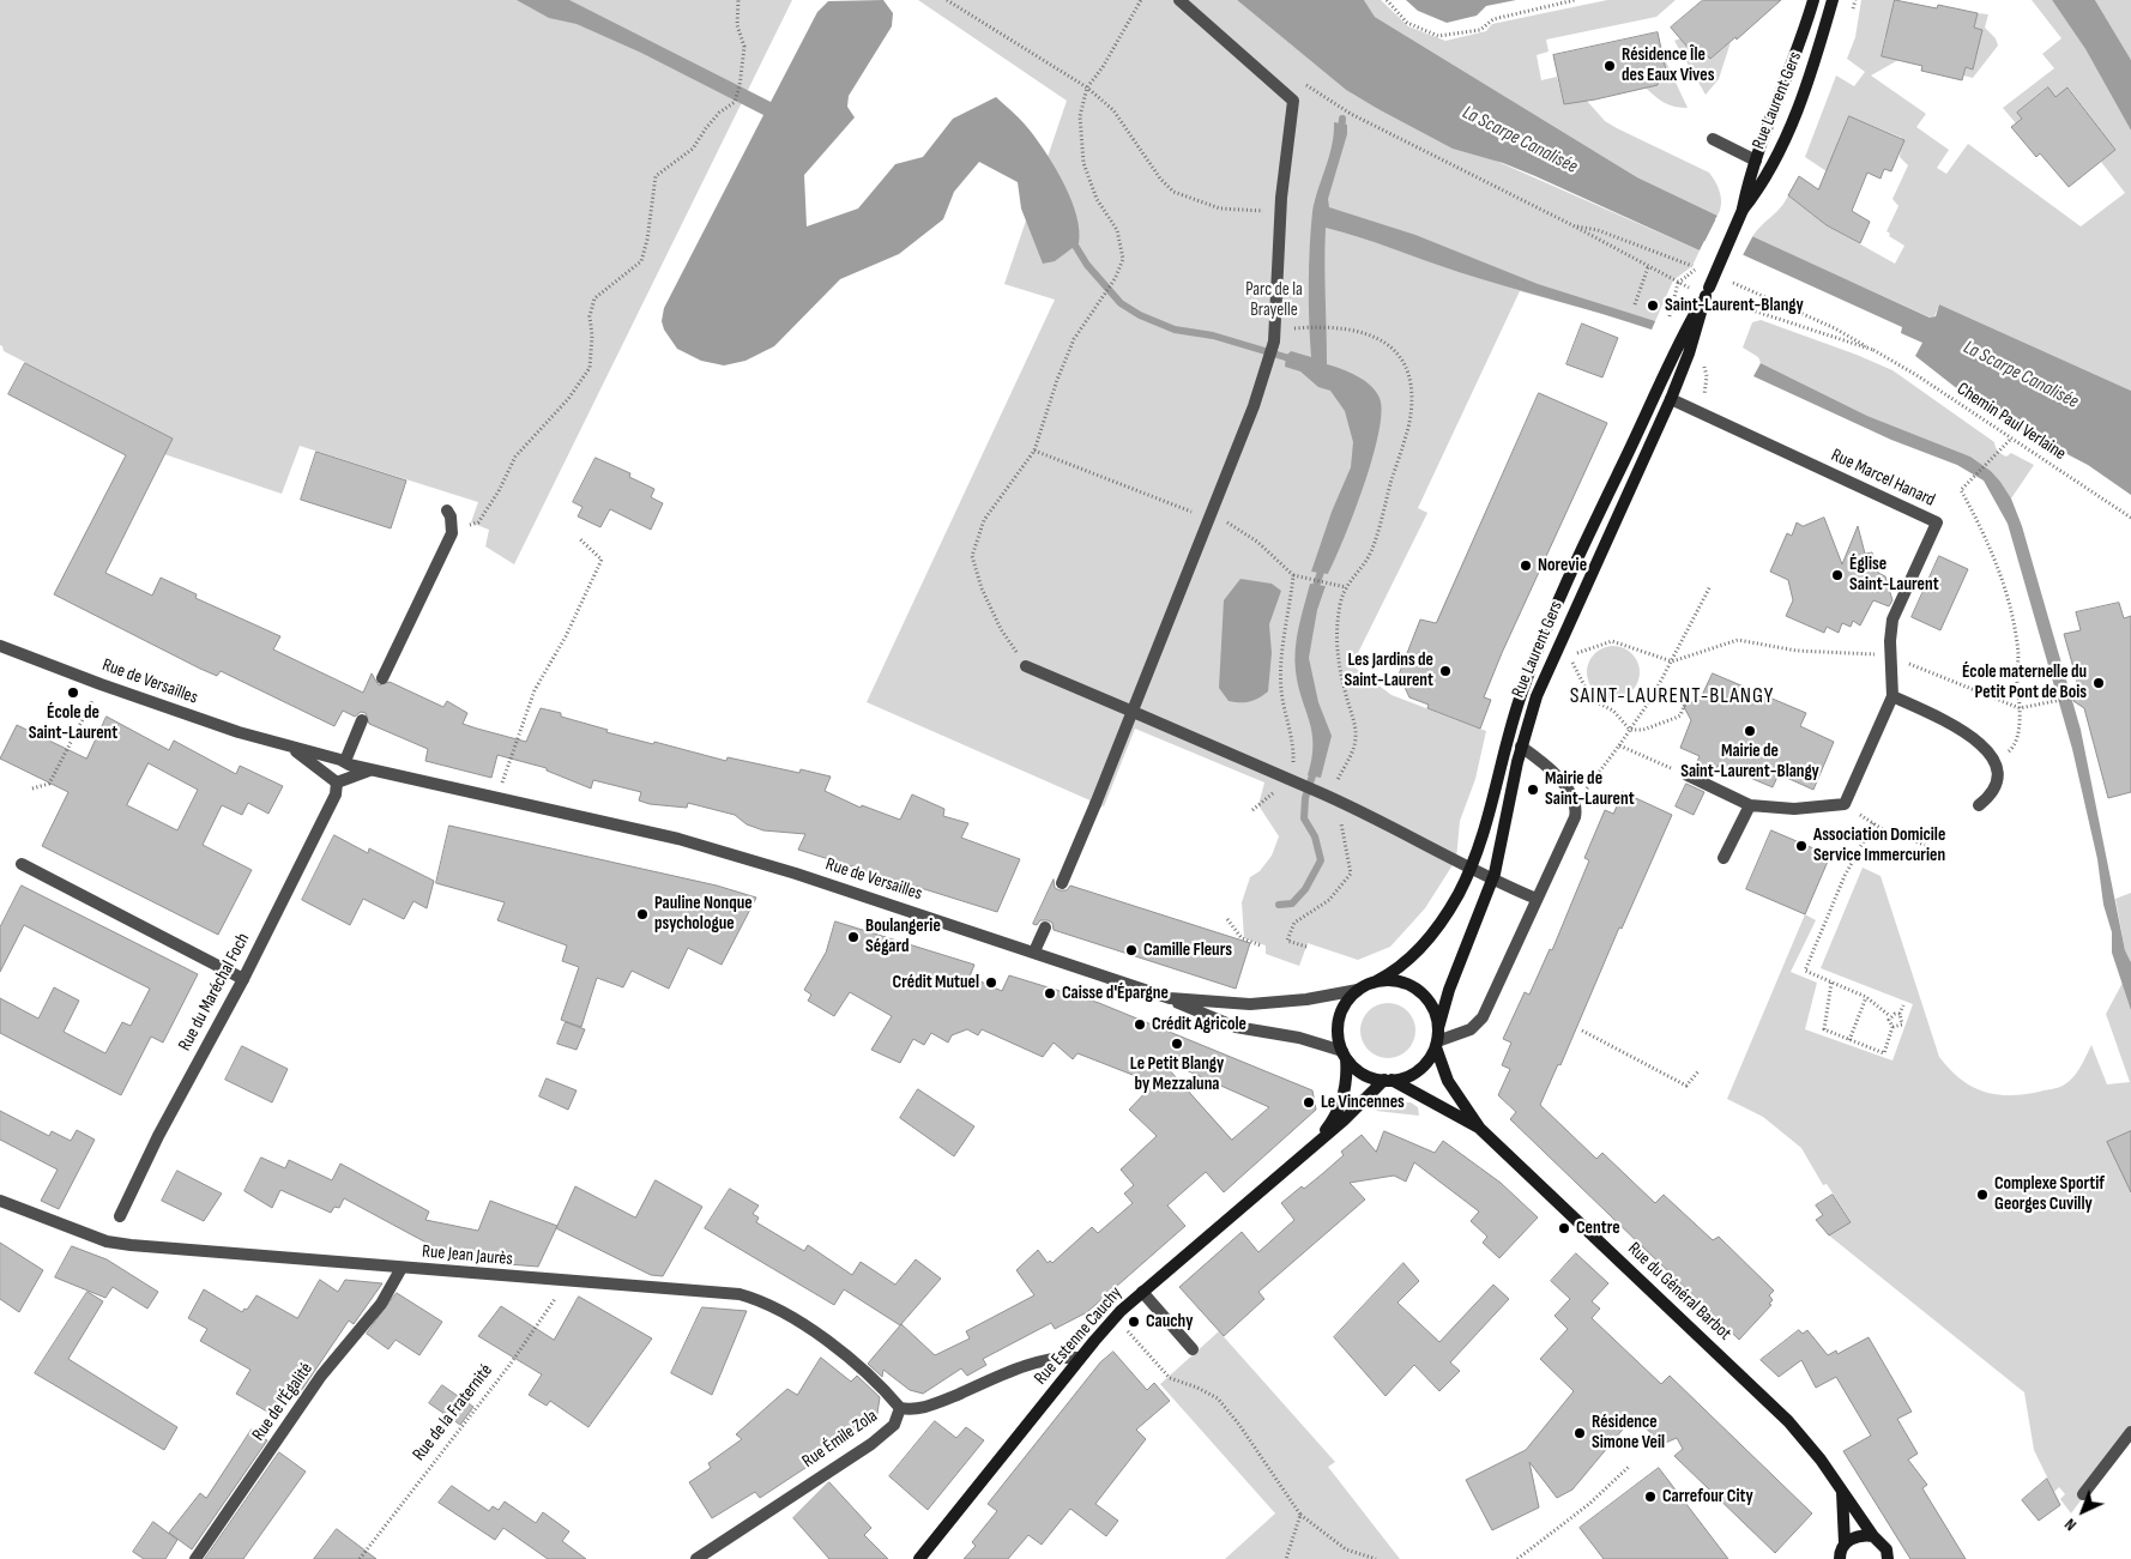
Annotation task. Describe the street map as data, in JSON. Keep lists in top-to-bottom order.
{
  "streets": {
    "main road": ["Rue Laurent Gers", "Rue du Général Barbot", "Rue Estenne Cauchy"],
    "street": [
      "Rue Marcel Hanard",
      "Rue de Versailles",
      "Rue du Maréchal Foch",
      "Rue Jean Jaurès",
      "Rue de l'Égalité",
      "Rue Émile Zola"
    ],
    "path": ["Chemin Paul Verlaine", "Rue de la Fraternité"]
  },
  "crossings": [
    ["Rue Laurent Gers", "Rue Marcel Hanard"],
    ["Rue Laurent Gers", "Rue de Versailles"],
    ["Rue Laurent Gers", "Rue du Général Barbot"],
    ["Rue Laurent Gers", "Rue Estenne Cauchy"],
    ["Rue de Versailles", "Rue du Maréchal Foch"],
    ["Rue de Versailles", "Rue du Général Barbot"],
    ["Rue de Versailles", "Rue Estenne Cauchy"],
    ["Rue Jean Jaurès", "Rue de l'Égalité"],
    ["Rue Jean Jaurès", "Rue de la Fraternité"],
    ["Rue Jean Jaurès", "Rue Émile Zola"],
    ["Rue du Général Barbot", "Rue Estenne Cauchy"],
    ["Rue Estenne Cauchy", "Rue Émile Zola"]
  ],
  "districts": ["SAINT-LAURENT-BLANGY"],
  "water": ["La Scarpe Canalisée"],
  "parks": ["Parc de la Brayelle"],
  "places": [
    "Résidence Île des Eaux Vives",
    "Saint-Laurent-Blangy",
    "Norevie",
    "Église Saint-Laurent",
    "Les Jardins de Saint-Laurent",
    "École maternelle du Petit Pont de Bois",
    "École de Saint-Laurent",
    "Mairie de Saint-Laurent-Blangy",
    "Mairie de Saint-Laurent",
    "Association Domicile Service Immercurien",
    "Pauline Nonque psychologue",
    "Boulangerie Ségard",
    "Camille Fleurs",
    "Crédit Mutuel",
    "Caisse d'Épargne",
    "Crédit Agricole",
    "Le Petit Blangy by Mezzaluna",
    "Le Vincennes",
    "Complexe Sportif Georges Cuvilly",
    "Centre",
    "Cauchy",
    "Résidence Simone Veil",
    "Carrefour City"
  ],
  "north": "bottom left"
}
